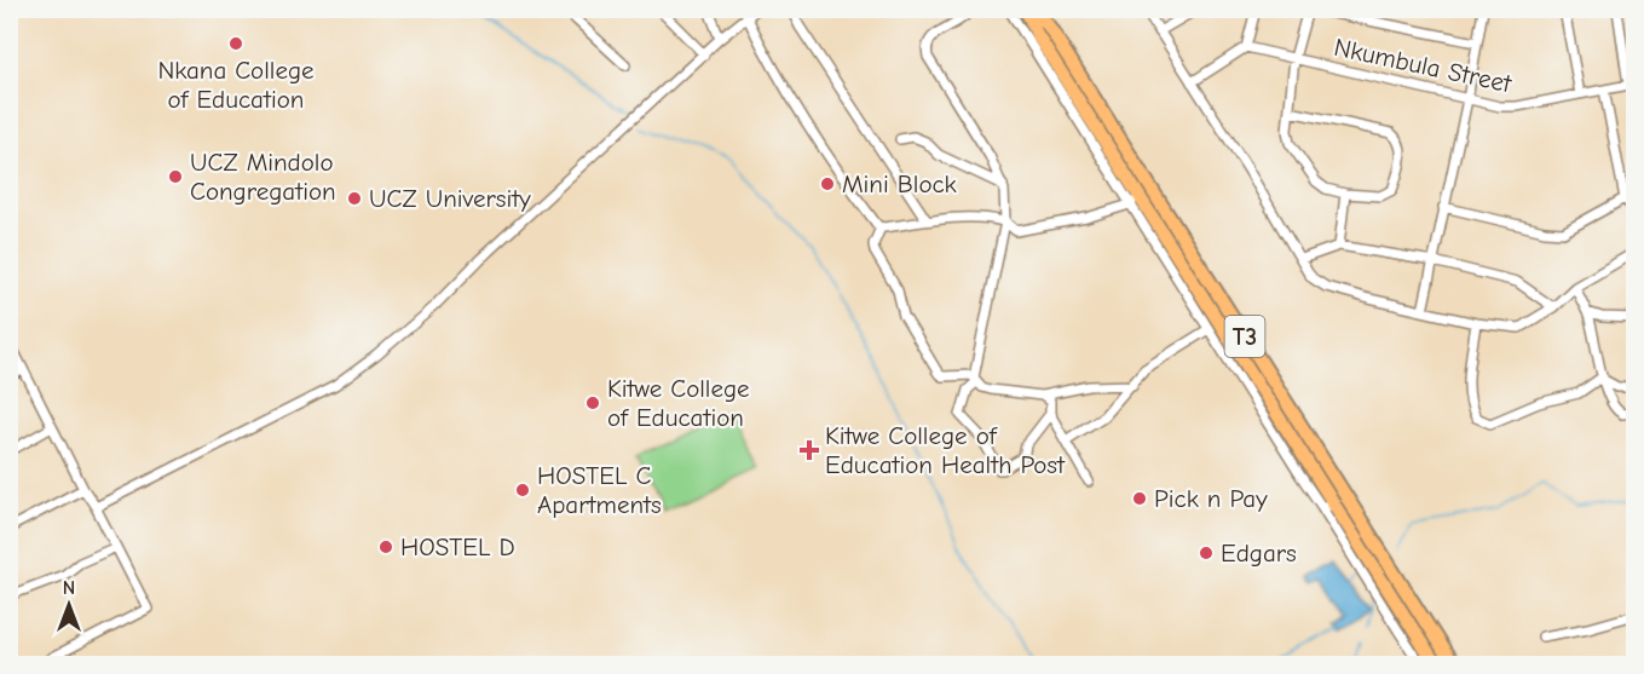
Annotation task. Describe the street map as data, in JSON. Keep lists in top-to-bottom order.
{
  "streets": {
    "highway": ["T3"],
    "street": ["Nkumbula Street"]
  },
  "places": {
    "other": [
      "Nkana College of Education",
      "UCZ Mindolo Congregation",
      "Mini Block",
      "UCZ University",
      "Kitwe College of Education",
      "HOSTEL C Apartments",
      "Pick n Pay",
      "HOSTEL D",
      "Edgars"
    ],
    "health": ["Kitwe College of Education Health Post"]
  },
  "north": "top"
}
